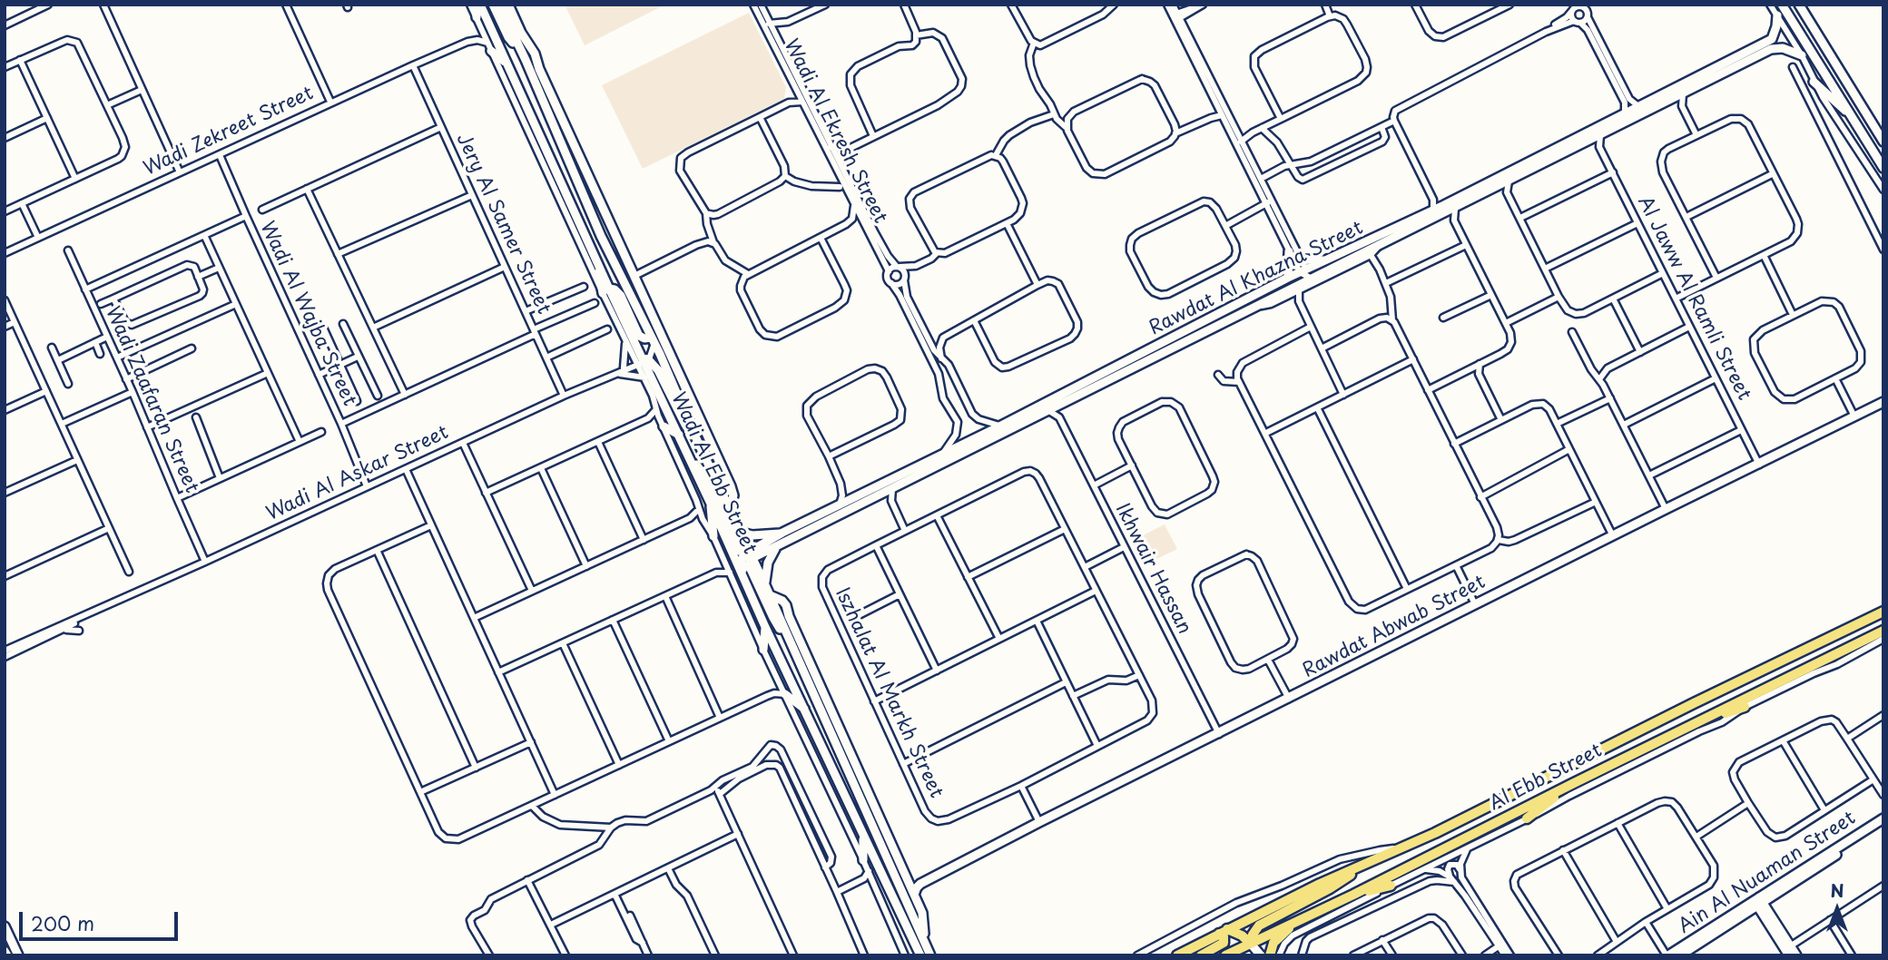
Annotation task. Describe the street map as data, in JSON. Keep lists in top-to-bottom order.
{
  "streets": {
    "main road": ["Al Ebb Street"],
    "street": [
      "Wadi Zekreet Street",
      "Wadi Al Ekresh Street",
      "Jery Al Samer Street",
      "Rawdat Al Khazna Street",
      "Al Jaww Al Ramli Street",
      "Wadi Al Wajba Street",
      "Wadi Zaafaran Street",
      "Wadi Al Askar Street",
      "Wadi Al Ebb Street",
      "Ikhwair Hassan",
      "Rawdat Abwab Street",
      "Iszhalat Al Markh Street",
      "Ain Al Nuaman Street"
    ]
  },
  "crossings": [
    ["Wadi Zekreet Street", "Jery Al Samer Street"],
    ["Wadi Zekreet Street", "Wadi Al Wajba Street"],
    ["Jery Al Samer Street", "Wadi Al Askar Street"],
    ["Rawdat Al Khazna Street", "Wadi Al Ebb Street"],
    ["Al Jaww Al Ramli Street", "Rawdat Abwab Street"],
    ["Wadi Al Wajba Street", "Wadi Al Askar Street"],
    ["Wadi Zaafaran Street", "Wadi Al Askar Street"],
    ["Wadi Al Askar Street", "Wadi Al Ebb Street"],
    ["Ikhwair Hassan", "Rawdat Abwab Street"]
  ],
  "scale_bar": "200 m",
  "north": "top"
}
